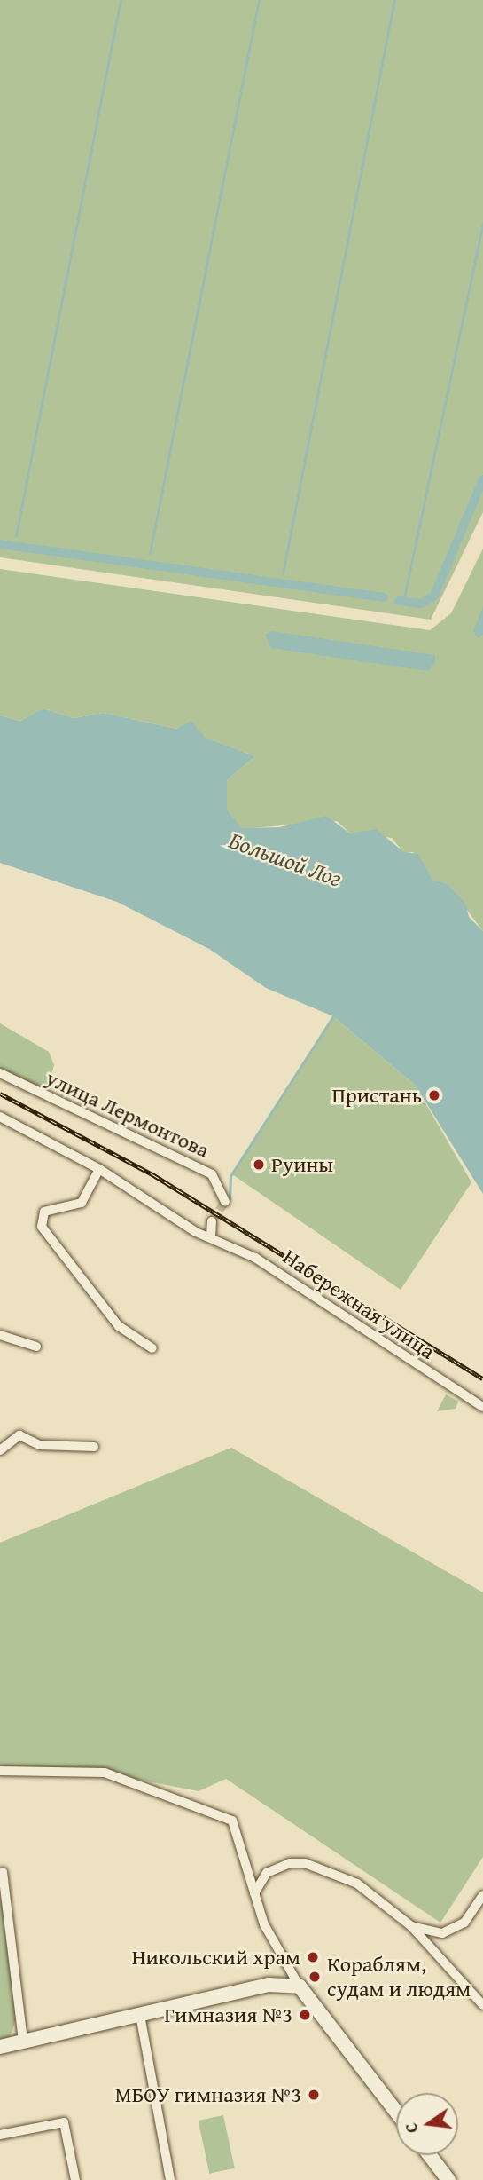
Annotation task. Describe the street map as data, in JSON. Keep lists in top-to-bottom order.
{
  "streets": {
    "street": ["улица Лермонтова", "Набережная улица"]
  },
  "water": ["Большой Лог"],
  "places": [
    "Пристань",
    "Руины",
    "Никольский храм",
    "Кораблям, судам и людям",
    "Гимназия №3",
    "МБОУ гимназия №3"
  ],
  "north": "left"
}
